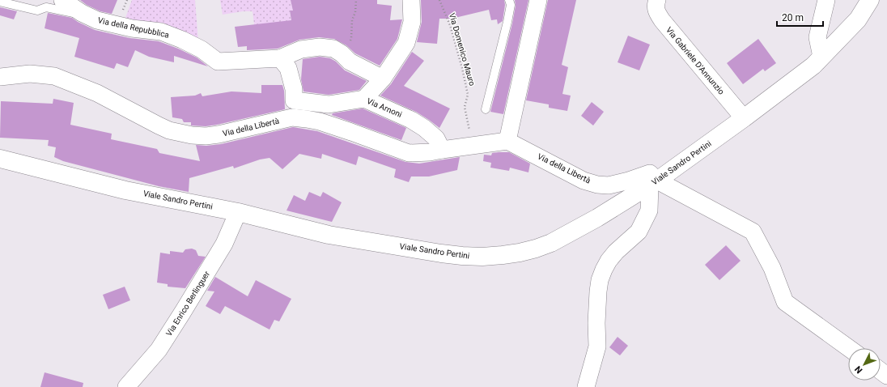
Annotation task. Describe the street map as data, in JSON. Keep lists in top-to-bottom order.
{
  "streets": {
    "street": [
      "Via della Repubblica",
      "Via Gabriele D'Annunzio",
      "Via Arnoni",
      "Via della Libertà",
      "Viale Sandro Pertini",
      "Via Enrico Berlinguer"
    ],
    "path": ["Via Domenico Mauro"]
  },
  "crossings": [
    ["Via della Repubblica", "Via Arnoni"],
    ["Via Gabriele D'Annunzio", "Viale Sandro Pertini"],
    ["Via Arnoni", "Via della Libertà"],
    ["Via della Libertà", "Viale Sandro Pertini"],
    ["Viale Sandro Pertini", "Via Enrico Berlinguer"]
  ],
  "scale_bar": "20 m",
  "north": "bottom left"
}
